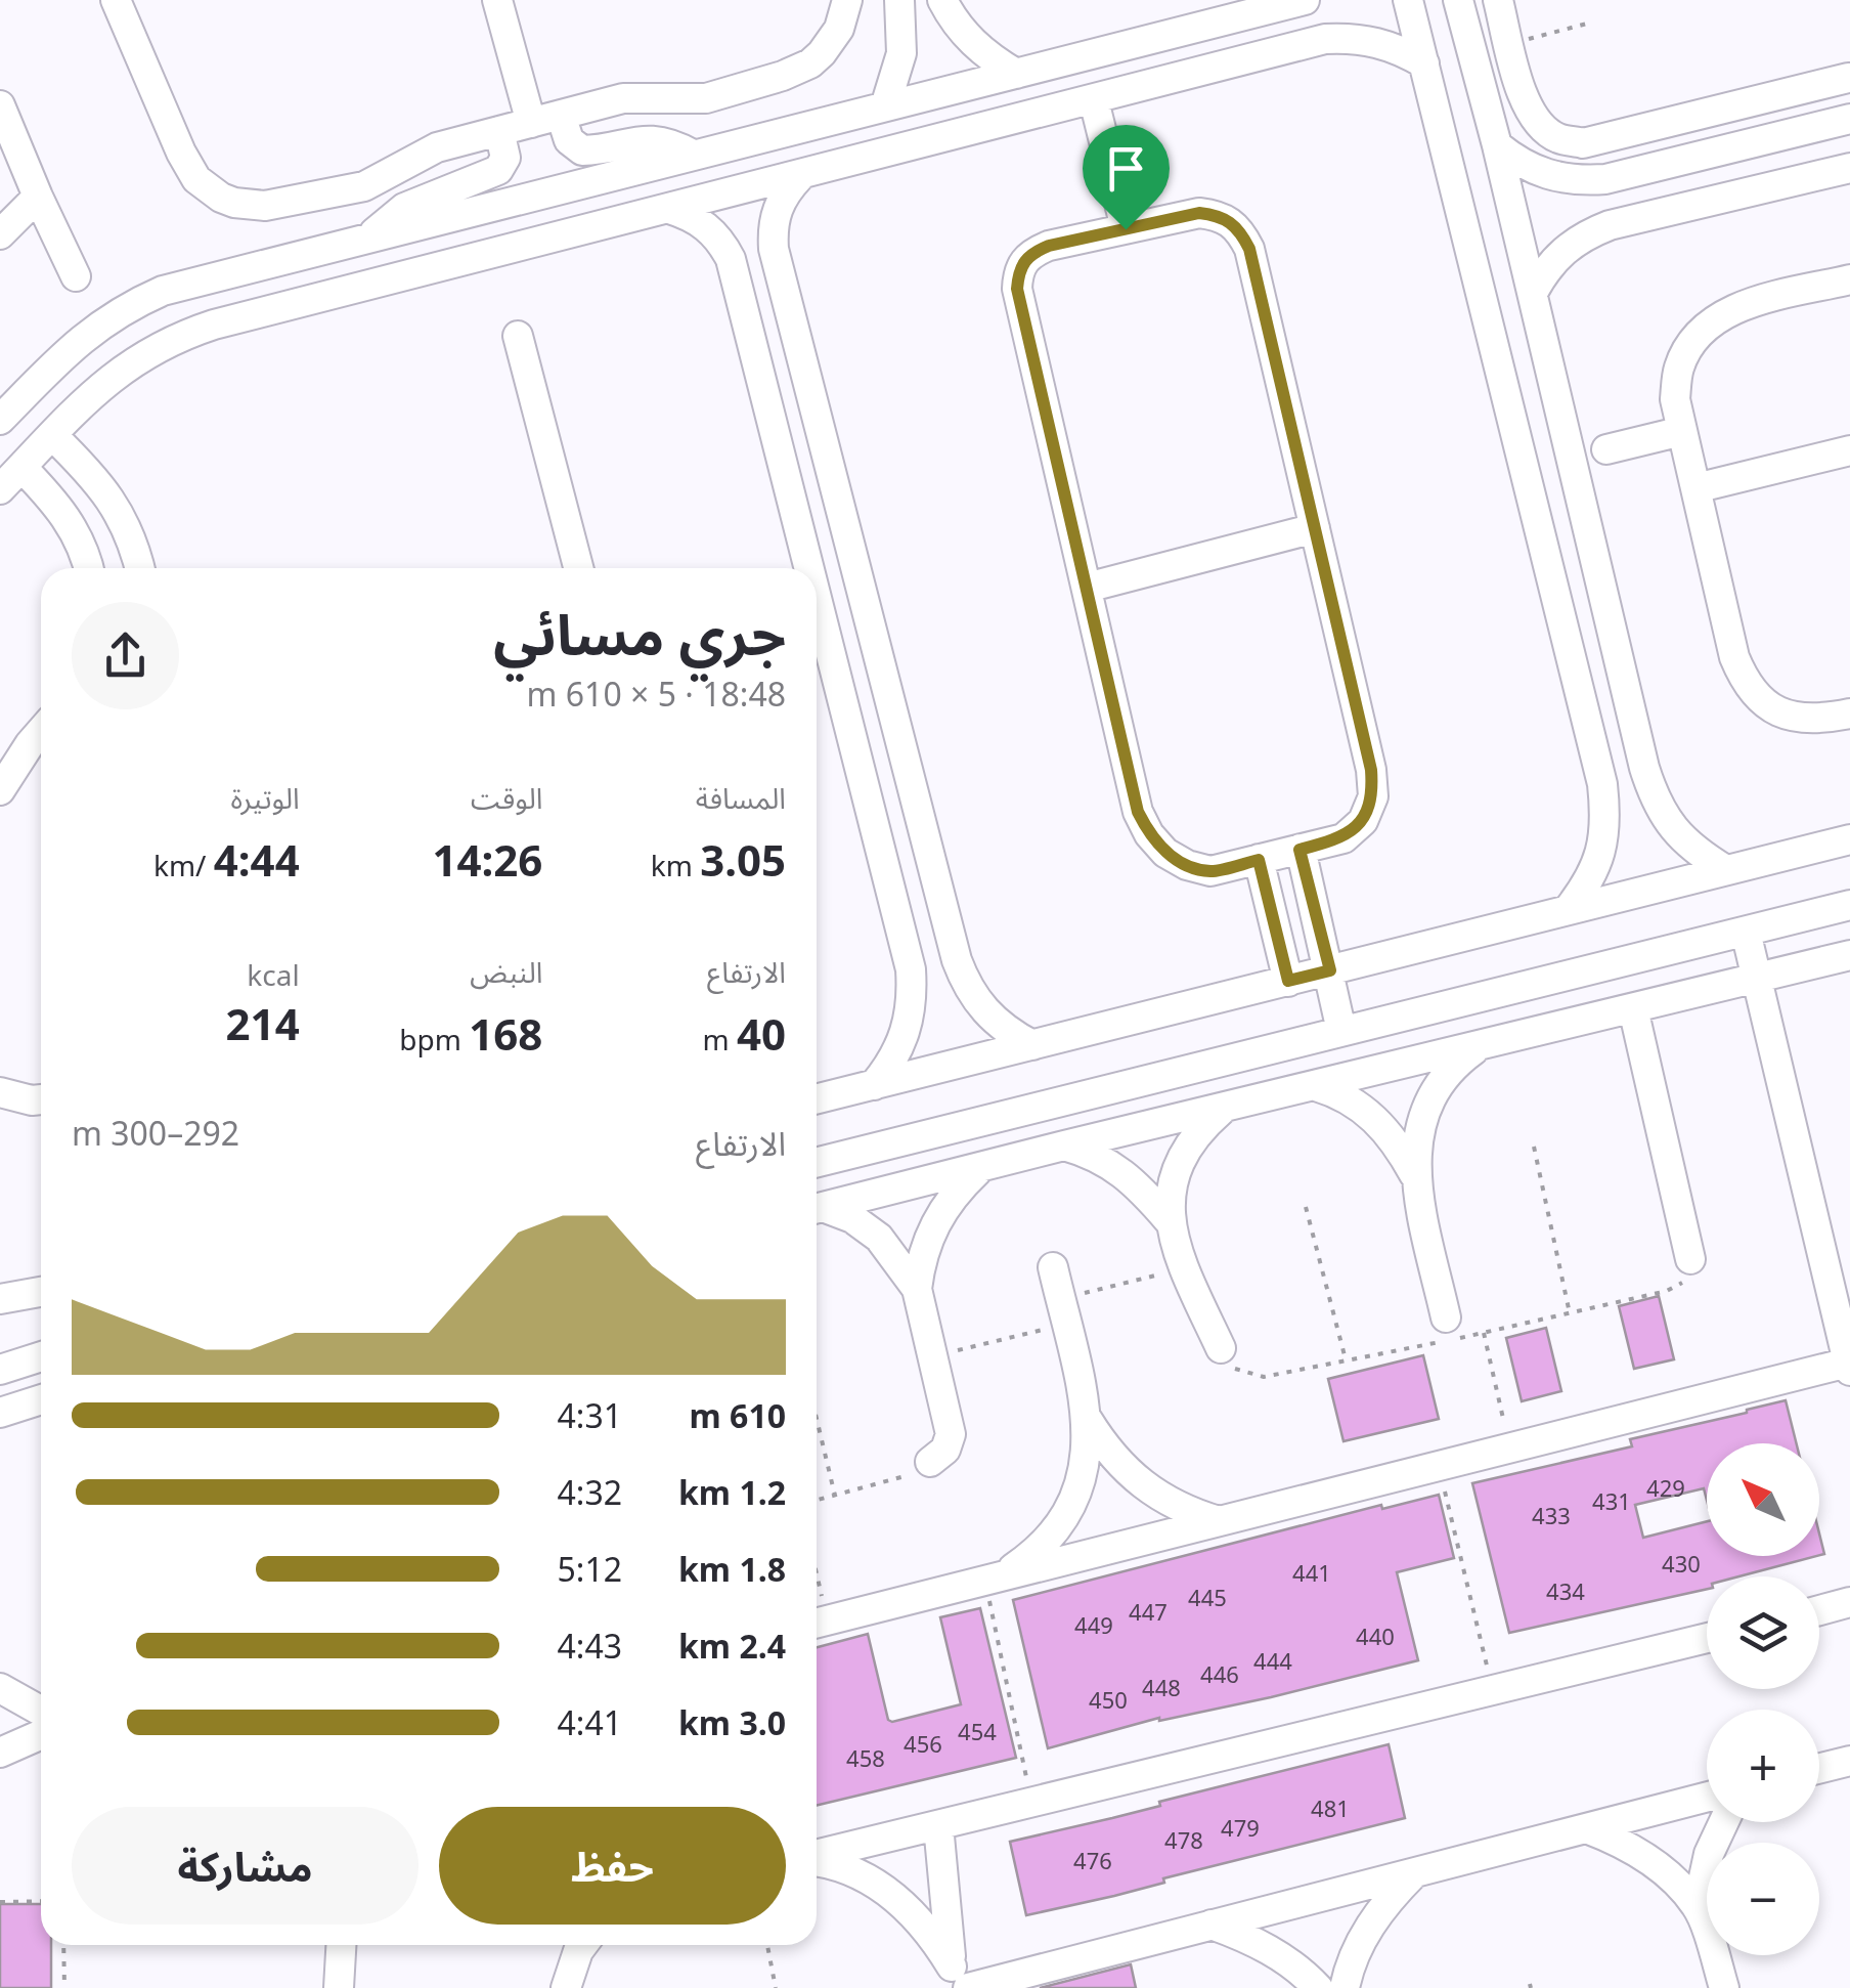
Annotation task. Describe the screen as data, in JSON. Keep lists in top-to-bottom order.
{
  "house_numbers": [
    "429",
    "431",
    "433",
    "430",
    "441",
    "434",
    "445",
    "447",
    "449",
    "440",
    "444",
    "446",
    "448",
    "450",
    "454",
    "456",
    "458",
    "481",
    "479",
    "478",
    "476"
  ],
  "north": "top left",
  "page": {
    "heading": ["جري مسائي", "18:48 · 5 × 610 m"],
    "stats": [
      ["المسافة", "3.05 km"],
      ["الوقت", "14:26"],
      ["الوتيرة", "4:44 /km"],
      ["الارتفاع", "40 m"],
      ["النبض", "168 bpm"],
      ["kcal", "214"]
    ],
    "chart": ["الارتفاع", "292–300 m"],
    "list": [
      {
        "name": "610 m",
        "note": "4:31"
      },
      {
        "name": "1.2 km",
        "note": "4:32"
      },
      {
        "name": "1.8 km",
        "note": "5:12"
      },
      {
        "name": "2.4 km",
        "note": "4:43"
      },
      {
        "name": "3.0 km",
        "note": "4:41"
      }
    ],
    "map_buttons": ["+", "−"],
    "buttons": ["حفظ", "مشاركة"]
  }
}
